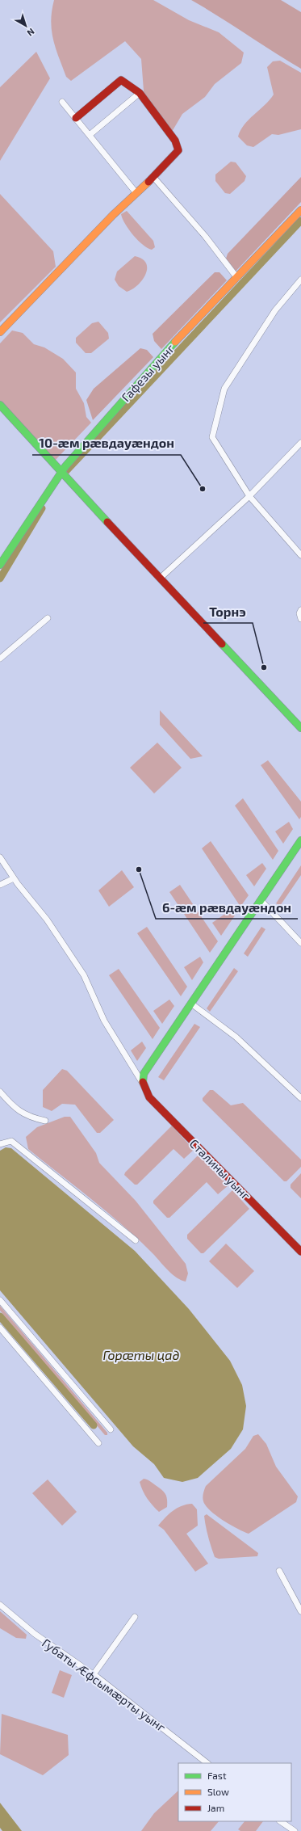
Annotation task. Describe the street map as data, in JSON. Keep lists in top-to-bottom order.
{
  "streets": {
    "street": ["Гафезы уынг", "Сталины уынг", "Губаты Æфсымæрты уынг"]
  },
  "water": ["Горӕты цад"],
  "places": ["10-æм рӕвдауӕндон", "Торнэ", "6-æм рӕвдауӕндон"],
  "legend": ["Fast", "Slow", "Jam"],
  "north": "bottom right"
}
